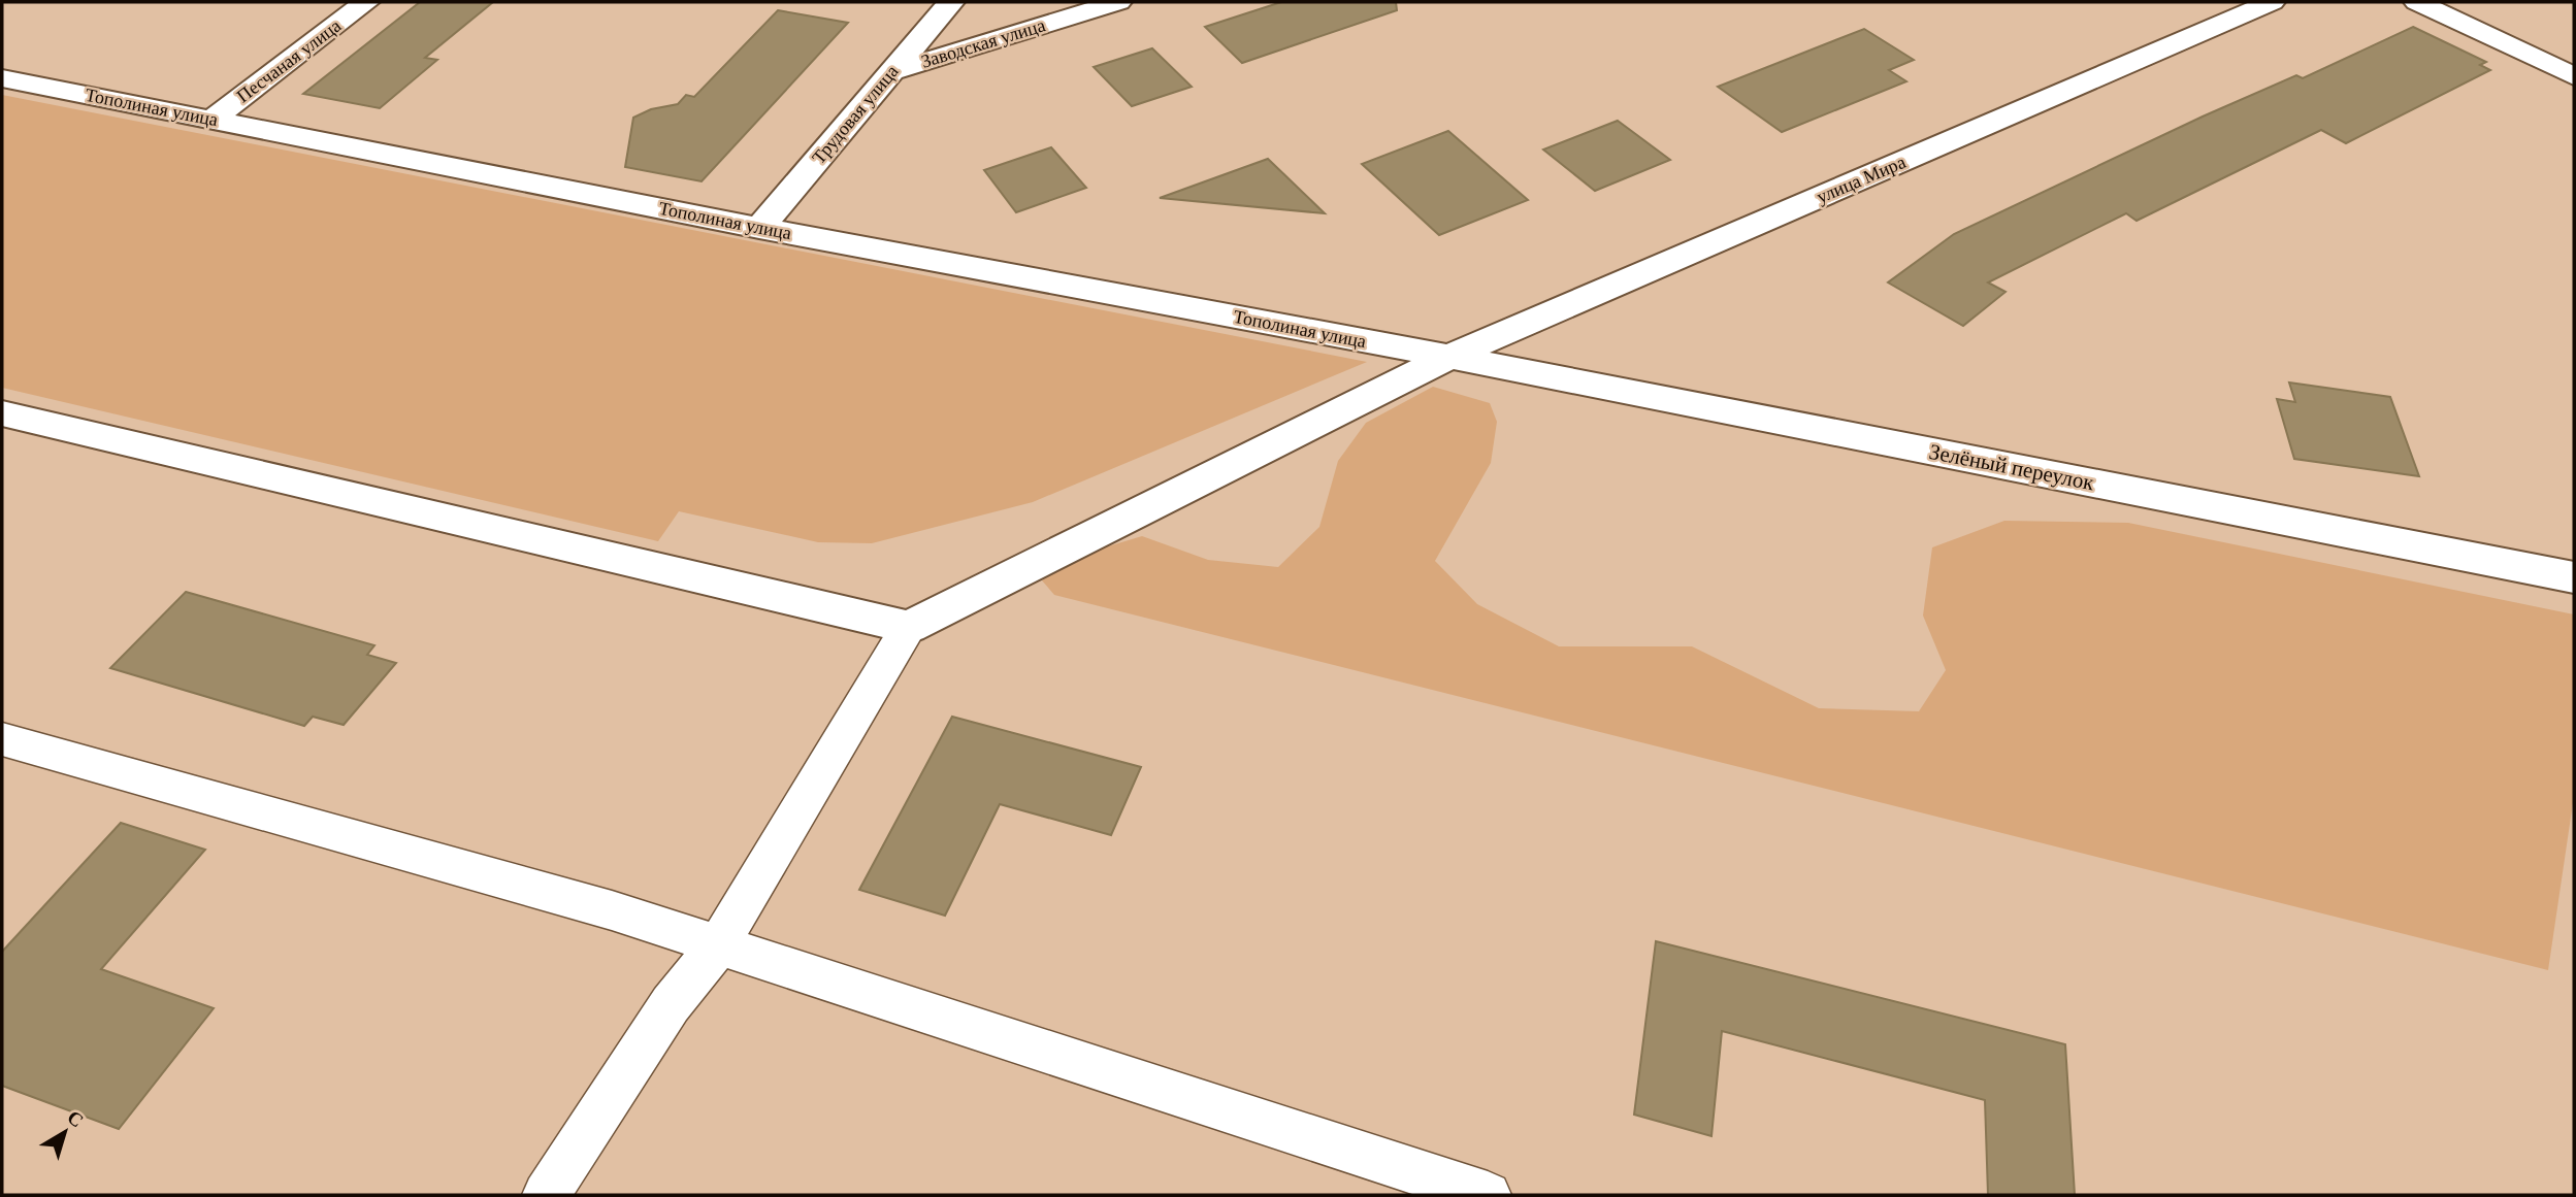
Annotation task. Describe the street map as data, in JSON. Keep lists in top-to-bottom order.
{
  "streets": {
    "street": [
      "Заводская улица",
      "Песчаная улица",
      "Тополиная улица",
      "Трудовая улица",
      "улица Мира",
      "Зелёный переулок"
    ]
  },
  "crossings": [
    ["Заводская улица", "Трудовая улица"],
    ["Песчаная улица", "Тополиная улица"],
    ["Тополиная улица", "Трудовая улица"],
    ["Тополиная улица", "улица Мира"],
    ["Тополиная улица", "Зелёный переулок"],
    ["улица Мира", "Зелёный переулок"]
  ],
  "north": "top right"
}
